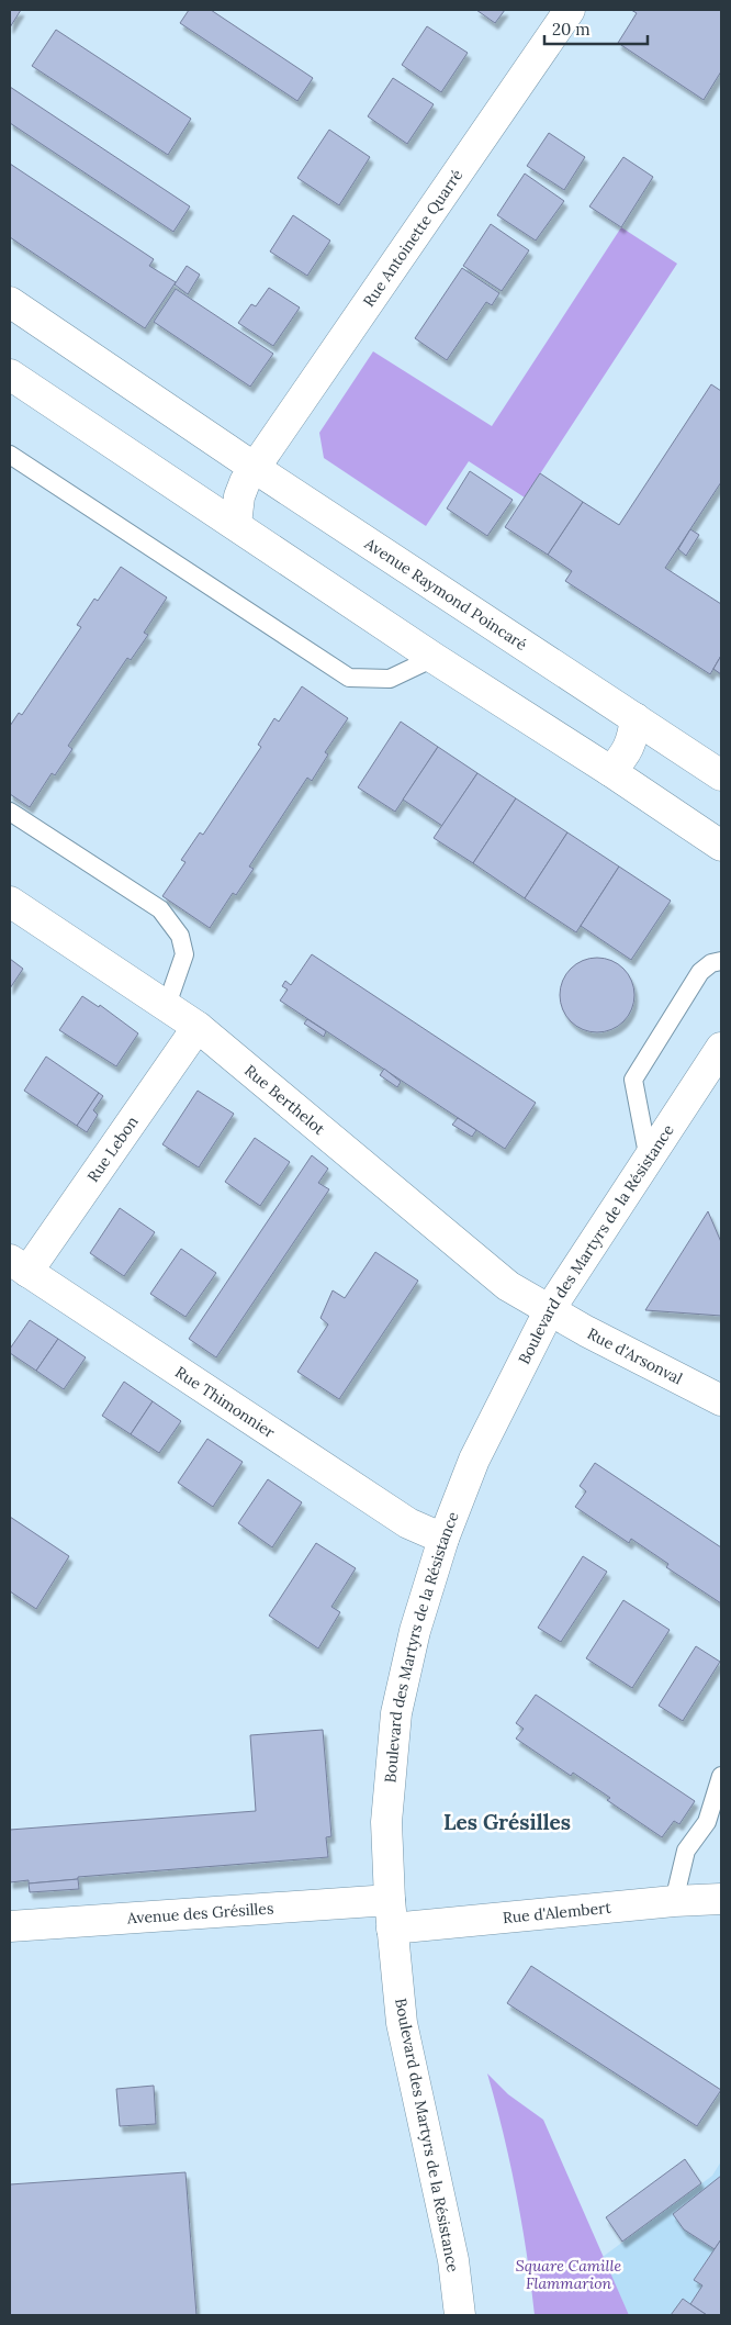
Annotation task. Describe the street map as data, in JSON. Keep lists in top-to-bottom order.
{
  "streets": {
    "street": [
      "Rue Antoinette Quarré",
      "Avenue Raymond Poincaré",
      "Rue Berthelot",
      "Rue Lebon",
      "Boulevard des Martyrs de la Résistance",
      "Rue d'Arsonval",
      "Rue Thimonnier",
      "Rue d'Alembert",
      "Avenue des Grésilles"
    ]
  },
  "crossings": [
    ["Rue Antoinette Quarré", "Avenue Raymond Poincaré"],
    ["Rue Berthelot", "Rue Lebon"],
    ["Rue Berthelot", "Boulevard des Martyrs de la Résistance"],
    ["Rue Berthelot", "Rue d'Arsonval"],
    ["Rue Lebon", "Rue Thimonnier"],
    ["Boulevard des Martyrs de la Résistance", "Rue d'Arsonval"],
    ["Boulevard des Martyrs de la Résistance", "Rue Thimonnier"],
    ["Boulevard des Martyrs de la Résistance", "Rue d'Alembert"],
    ["Boulevard des Martyrs de la Résistance", "Avenue des Grésilles"],
    ["Rue d'Alembert", "Avenue des Grésilles"]
  ],
  "districts": ["Les Grésilles"],
  "parks": ["Square Camille Flammarion"],
  "scale_bar": "20 m"
}
